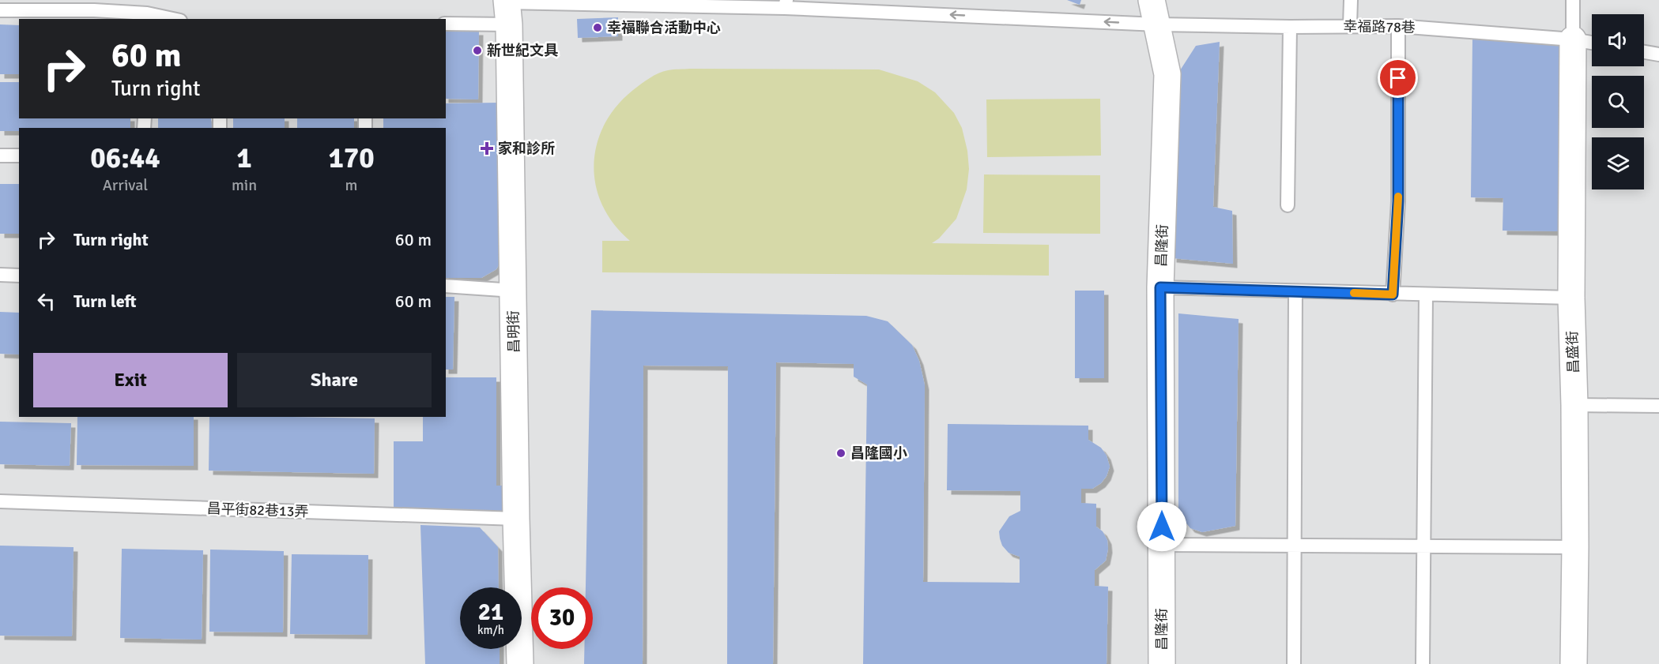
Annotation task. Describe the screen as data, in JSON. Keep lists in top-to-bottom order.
{
  "streets": {
    "street": ["昌隆街", "昌明街", "昌盛街"],
    "lane": ["幸福路78巷", "昌平街82巷13弄"]
  },
  "crossings": [
    ["幸福路78巷", "昌隆街"],
    ["幸福路78巷", "昌明街"],
    ["幸福路78巷", "昌盛街"],
    ["昌明街", "昌平街82巷13弄"]
  ],
  "places": {
    "other": ["幸福聯合活動中心", "新世紀文具", "昌隆國小"],
    "health": ["家和診所"]
  },
  "page": {
    "turn": ["60 m", "Turn right"],
    "eta": [
      "06:44",
      "Arrival",
      "1",
      "min",
      "170",
      "m"
    ],
    "list": [
      {
        "name": "Turn right",
        "value": "60 m"
      },
      {
        "name": "Turn left",
        "value": "60 m"
      }
    ],
    "buttons": ["Exit", "Share"],
    "speed": "21 km/h",
    "limit": "30"
  }
}
